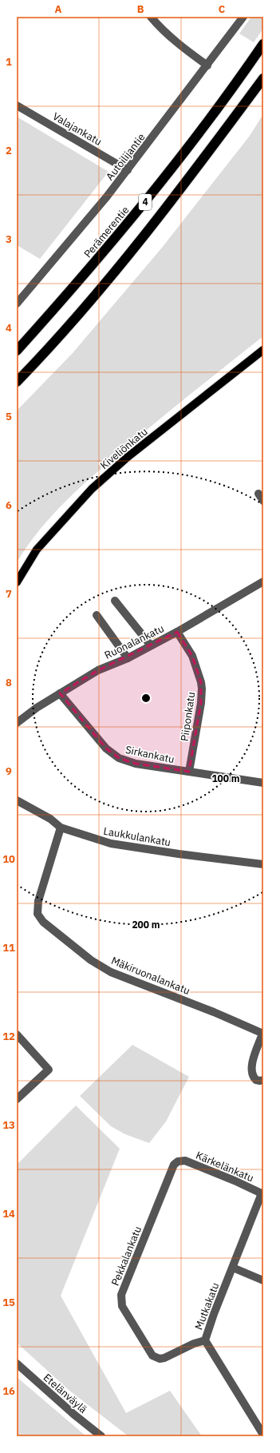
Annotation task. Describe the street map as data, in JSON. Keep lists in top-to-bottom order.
{
  "streets": {
    "highway": ["4", "Perämerentie"],
    "main road": ["Kiveliönkatu"],
    "street": [
      "Valajankatu",
      "Autoilijantie",
      "Ruonalankatu",
      "Piiponkatu",
      "Sirkankatu",
      "Laukkulankatu",
      "Mäkiruonalankatu",
      "Kärkelänkatu",
      "Pekkalankatu",
      "Mutkakatu",
      "Etelänväylä"
    ]
  },
  "crossings": [
    ["Valajankatu", "Autoilijantie"],
    ["Ruonalankatu", "Piiponkatu"],
    ["Ruonalankatu", "Sirkankatu"],
    ["Piiponkatu", "Sirkankatu"],
    ["Laukkulankatu", "Mäkiruonalankatu"],
    ["Kärkelänkatu", "Pekkalankatu"],
    ["Kärkelänkatu", "Mutkakatu"],
    ["Pekkalankatu", "Mutkakatu"]
  ],
  "grid": {
    "columns": ["A", "B", "C"],
    "rows": [
      "1",
      "2",
      "3",
      "4",
      "5",
      "6",
      "7",
      "8",
      "9",
      "10",
      "11",
      "12",
      "13",
      "14",
      "15",
      "16"
    ]
  },
  "rings": ["100 m", "200 m"]
}
